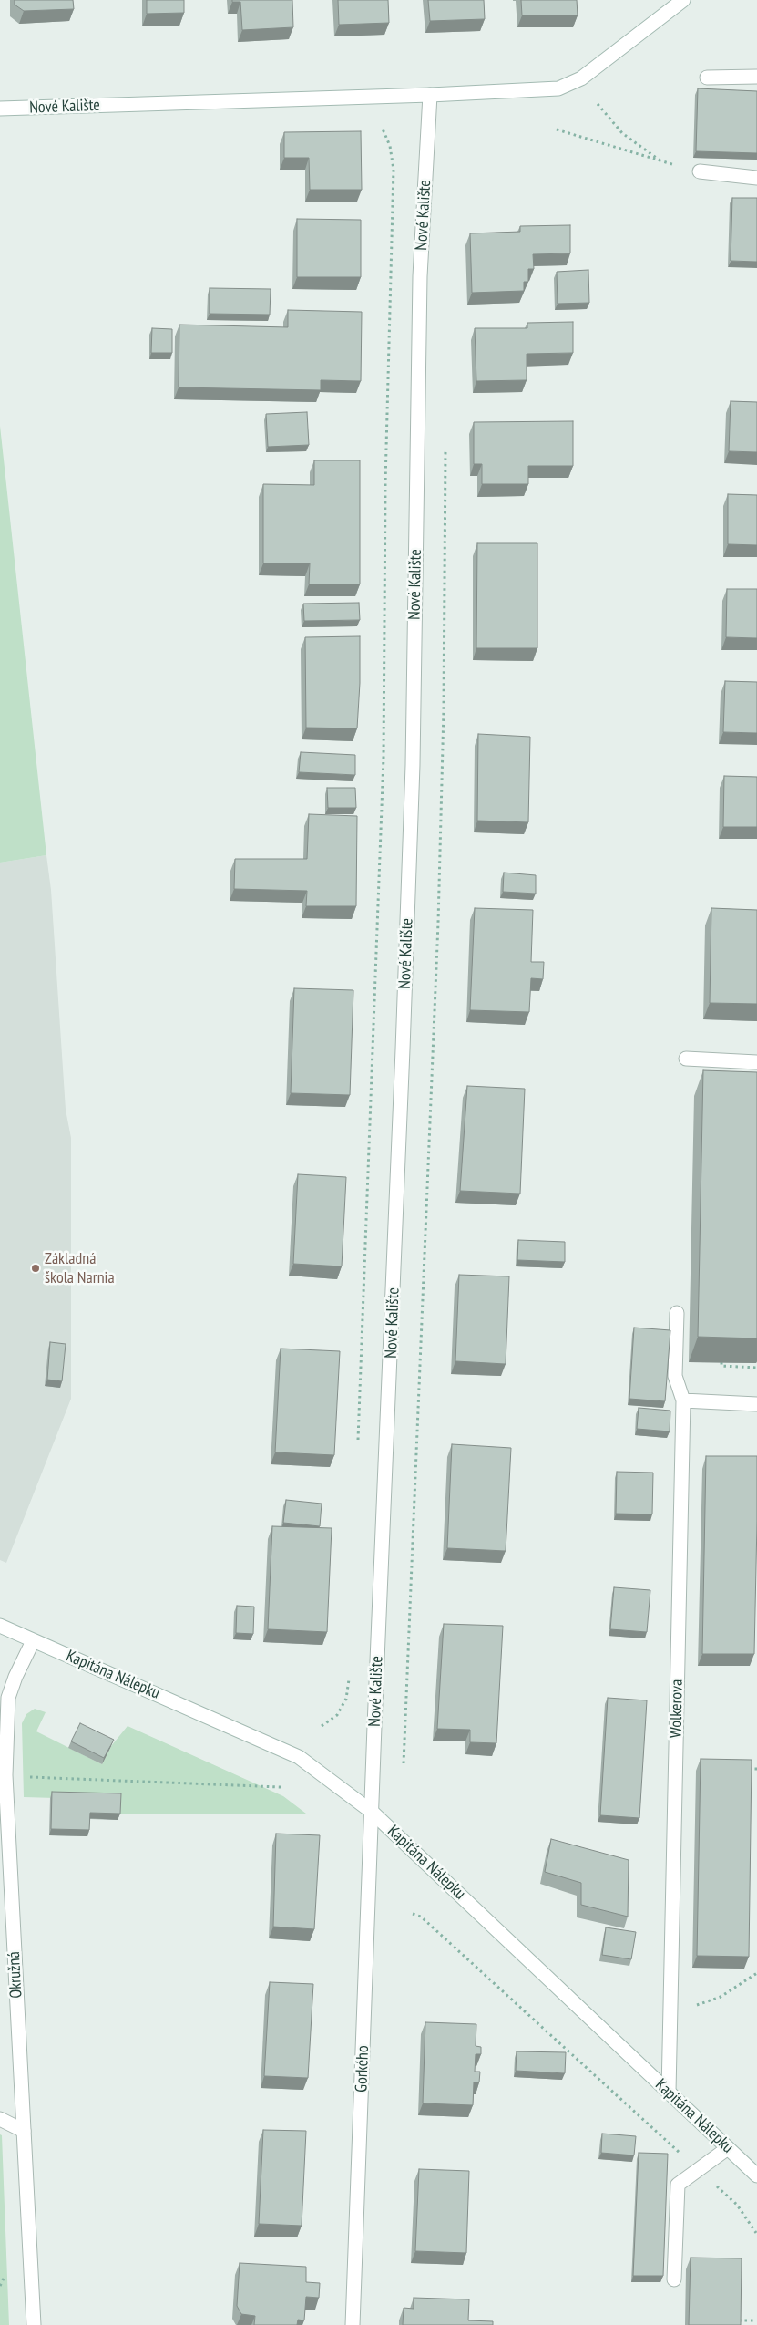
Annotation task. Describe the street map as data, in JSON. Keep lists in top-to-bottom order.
{
  "streets": {
    "street": [
      "Nové Kalište",
      "Kapitána Nálepku",
      "Wolkerova",
      "Okružná",
      "Gorkého"
    ]
  },
  "crossings": [
    ["Nové Kalište", "Kapitána Nálepku"],
    ["Nové Kalište", "Gorkého"],
    ["Kapitána Nálepku", "Wolkerova"],
    ["Kapitána Nálepku", "Okružná"],
    ["Kapitána Nálepku", "Gorkého"]
  ],
  "places": ["Základná škola Narnia"]
}
